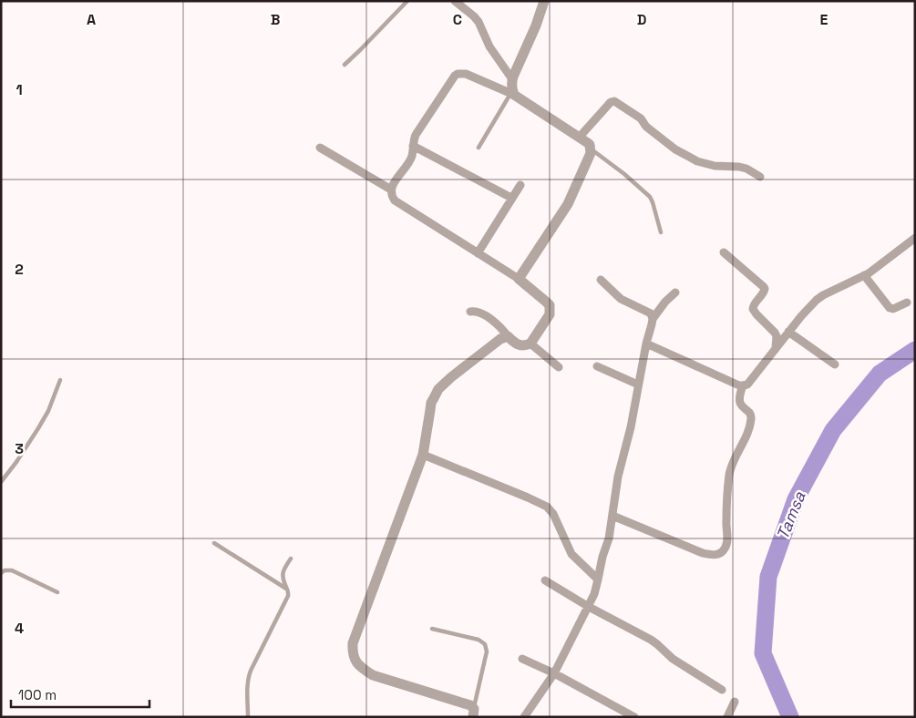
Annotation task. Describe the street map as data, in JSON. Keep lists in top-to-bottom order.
{
  "water": ["Tamsa"],
  "scale_bar": "100 m",
  "grid": {
    "columns": [
      "A",
      "B",
      "C",
      "D",
      "E"
    ],
    "rows": [
      "1",
      "2",
      "3",
      "4"
    ]
  }
}
